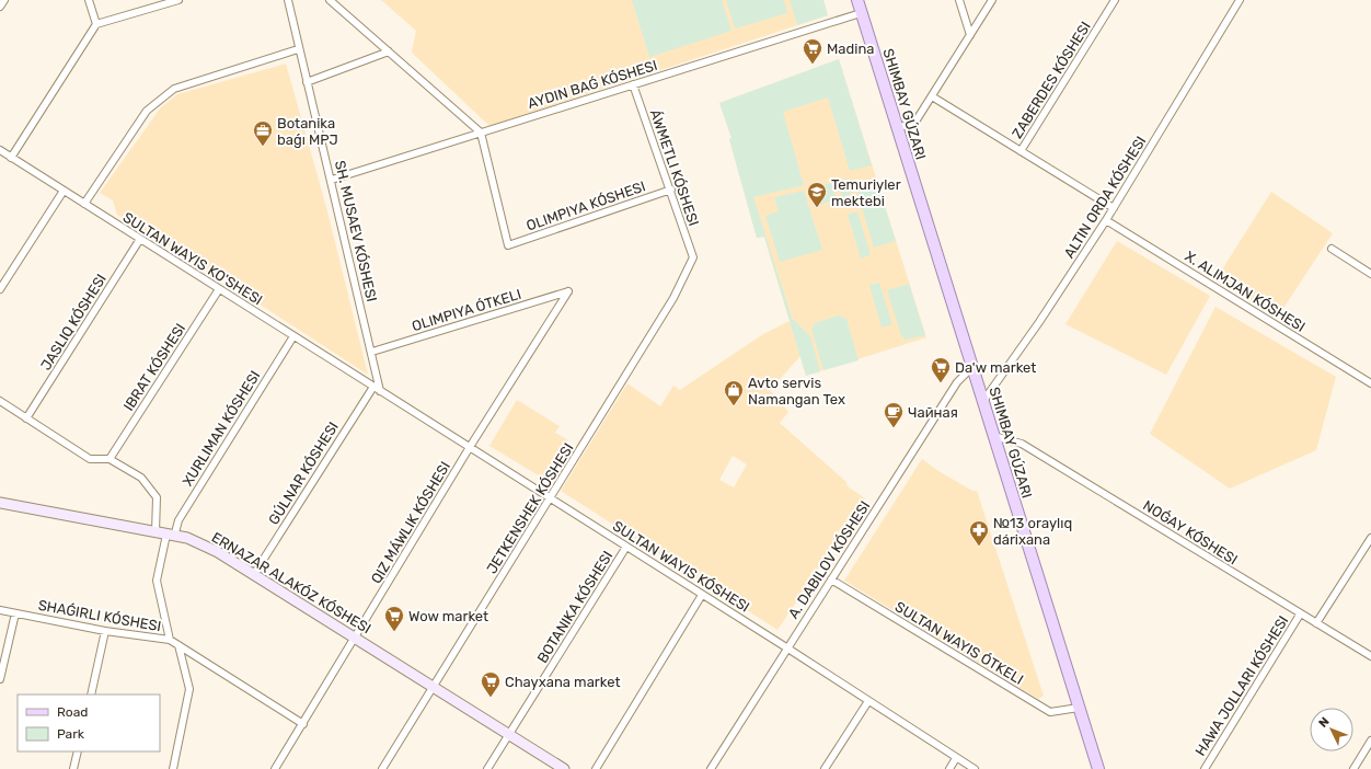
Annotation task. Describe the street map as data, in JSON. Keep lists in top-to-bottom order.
{
  "streets": {
    "main road": ["ERNAZAR ALAKÓZ KÓSHESI"],
    "street": [
      "ZABERDES KÓSHESI",
      "ÁWMETLI KÓSHESI",
      "OLIMPIYA KÓSHESI",
      "SH. MUSAEV KÓSHESI",
      "SULTAN WAYIS KO'SHESI",
      "X. ALIMJAN KÓSHESI",
      "OLIMPIYA ÓTKELI",
      "IBRAT KÓSHESI",
      "XURLIMAN KÓSHESI",
      "GÚLNAR KÓSHESI",
      "JETKENSHEK KÓSHESI",
      "NOǴAY KÓSHESI",
      "A. DABILOV KÓSHESI",
      "BOTANIKA KÓSHESI"
    ]
  },
  "crossings": [
    ["ÁWMETLI KÓSHESI", "OLIMPIYA KÓSHESI"],
    ["ÁWMETLI KÓSHESI", "JETKENSHEK KÓSHESI"],
    ["SH. MUSAEV KÓSHESI", "SULTAN WAYIS KO'SHESI"],
    ["SH. MUSAEV KÓSHESI", "OLIMPIYA ÓTKELI"],
    ["SULTAN WAYIS KO'SHESI", "OLIMPIYA ÓTKELI"],
    ["SULTAN WAYIS KO'SHESI", "IBRAT KÓSHESI"],
    ["SULTAN WAYIS KO'SHESI", "XURLIMAN KÓSHESI"],
    ["SULTAN WAYIS KO'SHESI", "GÚLNAR KÓSHESI"],
    ["SULTAN WAYIS KO'SHESI", "JETKENSHEK KÓSHESI"],
    ["SULTAN WAYIS KO'SHESI", "A. DABILOV KÓSHESI"],
    ["SULTAN WAYIS KO'SHESI", "BOTANIKA KÓSHESI"],
    ["XURLIMAN KÓSHESI", "ERNAZAR ALAKÓZ KÓSHESI"],
    ["GÚLNAR KÓSHESI", "ERNAZAR ALAKÓZ KÓSHESI"],
    ["JETKENSHEK KÓSHESI", "ERNAZAR ALAKÓZ KÓSHESI"],
    ["ERNAZAR ALAKÓZ KÓSHESI", "BOTANIKA KÓSHESI"]
  ],
  "places": {
    "supermarket": [
      "Madina",
      "Da'w market",
      "Wow market",
      "Chayxana market"
    ],
    "office": ["Botanika baǵı MPJ"],
    "school or university": ["Temuriyler mektebi"],
    "shop": ["Avto servis Namangan Tex"],
    "cafe": ["Чайная"],
    "pharmacy": ["№13 oraylıq dárixana"]
  },
  "legend": ["Road", "Park"],
  "north": "top left"
}
